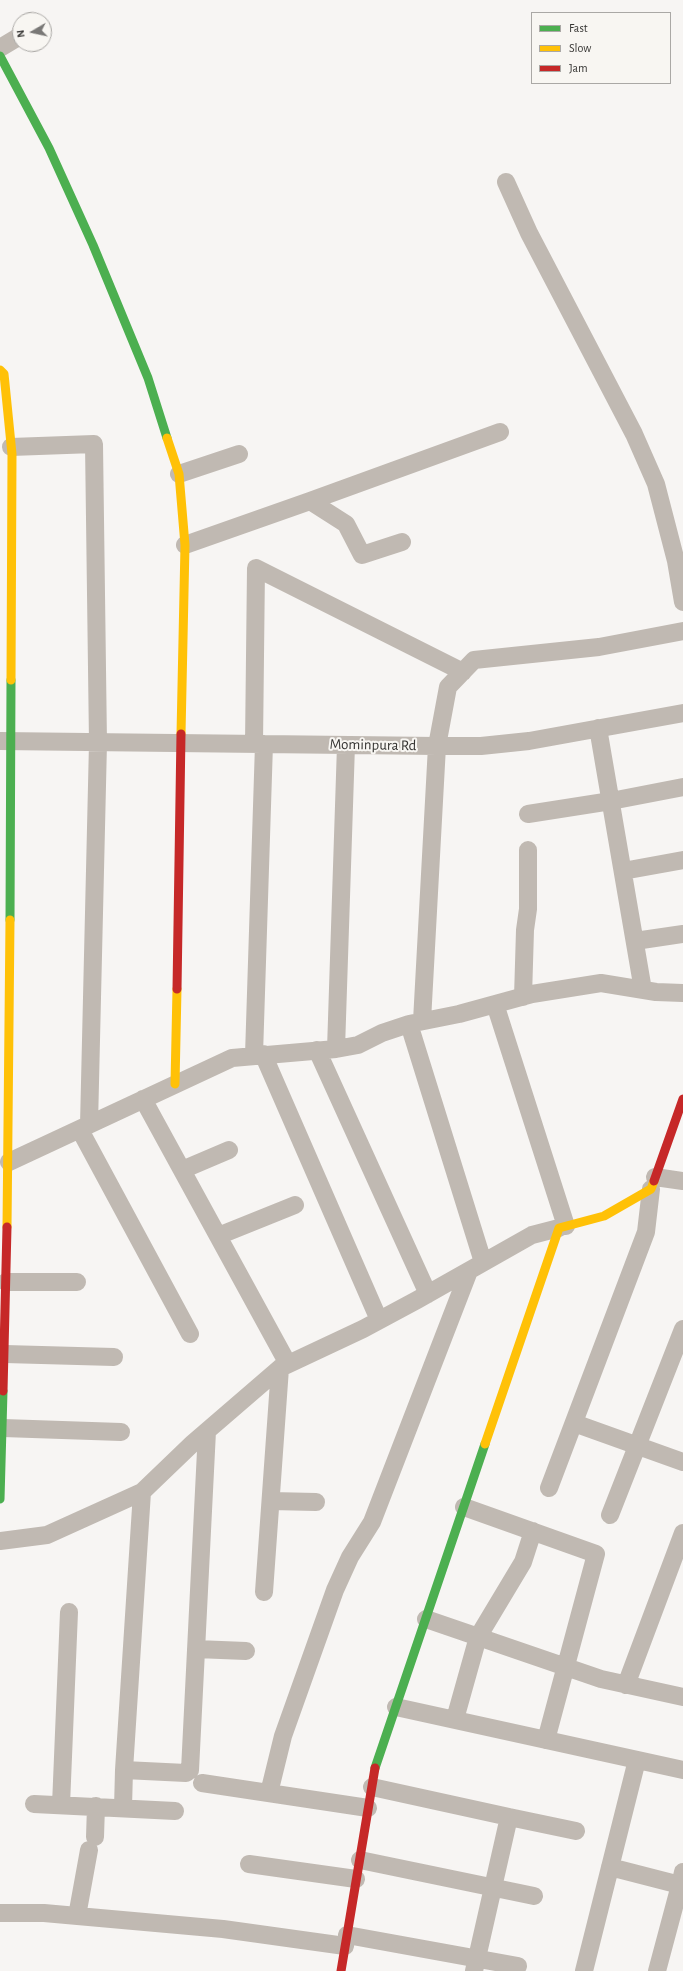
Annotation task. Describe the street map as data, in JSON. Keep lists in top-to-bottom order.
{
  "streets": {
    "street": ["Mominpura Rd"]
  },
  "legend": ["Fast", "Slow", "Jam"],
  "north": "left"
}
